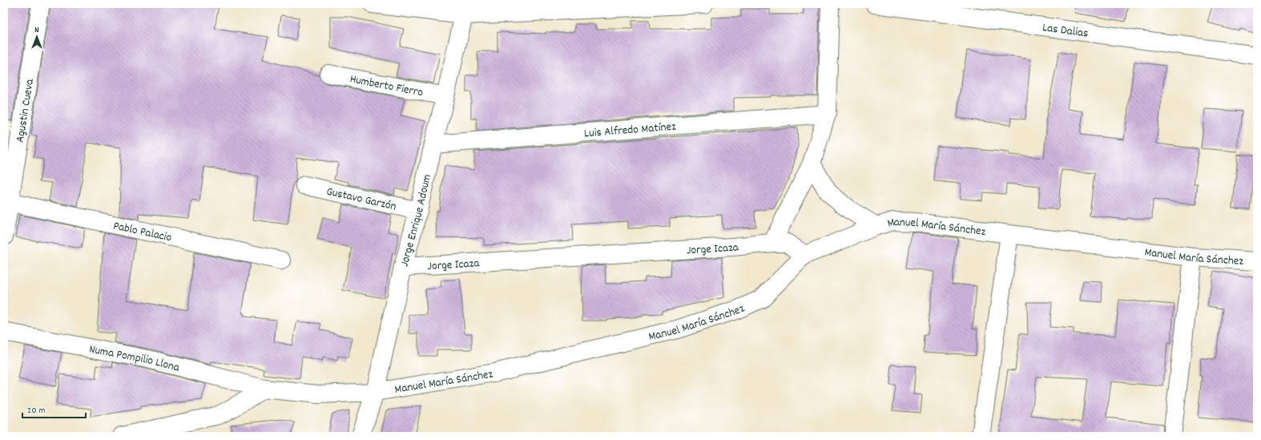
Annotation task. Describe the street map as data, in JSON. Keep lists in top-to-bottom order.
{
  "streets": {
    "street": [
      "Las Dalias",
      "Humberto Fierro",
      "Agustin Cueva",
      "Luis Alfredo Matínez",
      "Gustavo Garzón",
      "Jorge Enrique Adoum",
      "Manuel María Sánchez",
      "Pablo Palacio",
      "Jorge Icaza",
      "Numa Pompilio Llona"
    ]
  },
  "crossings": [
    ["Humberto Fierro", "Jorge Enrique Adoum"],
    ["Agustin Cueva", "Pablo Palacio"],
    ["Luis Alfredo Matínez", "Jorge Enrique Adoum"],
    ["Gustavo Garzón", "Jorge Enrique Adoum"],
    ["Jorge Enrique Adoum", "Manuel María Sánchez"],
    ["Jorge Enrique Adoum", "Jorge Icaza"],
    ["Manuel María Sánchez", "Jorge Icaza"],
    ["Manuel María Sánchez", "Numa Pompilio Llona"]
  ],
  "scale_bar": "20 m",
  "north": "top"
}
